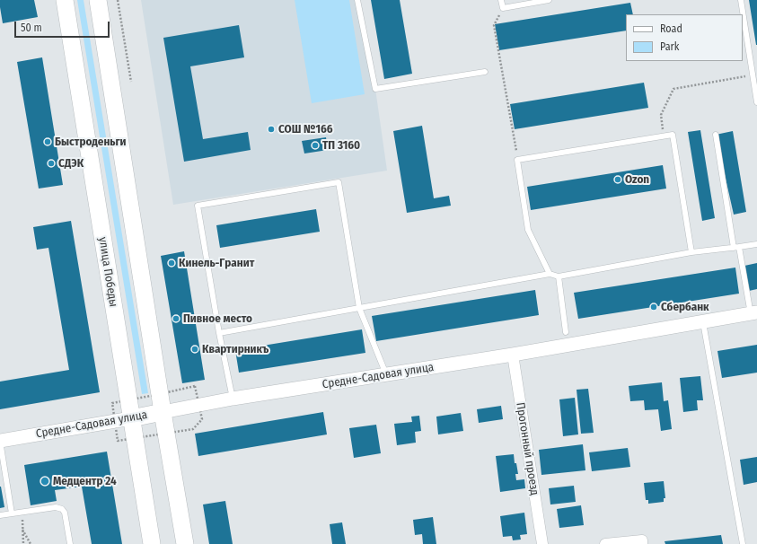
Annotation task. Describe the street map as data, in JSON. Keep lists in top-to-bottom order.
{
  "streets": {
    "main road": ["улица Победы", "Средне-Садовая улица"],
    "street": ["Прогонный проезд"]
  },
  "crossings": [
    ["улица Победы", "Средне-Садовая улица"],
    ["Средне-Садовая улица", "Прогонный проезд"]
  ],
  "places": [
    "СОШ №166",
    "Быстроденьги",
    "ТП 3160",
    "СДЭК",
    "Ozon",
    "Кинель-Гранит",
    "Сбербанк",
    "Пивное место",
    "Квартирникъ",
    "Медцентр 24"
  ],
  "legend": ["Road", "Park"],
  "scale_bar": "50 m"
}
